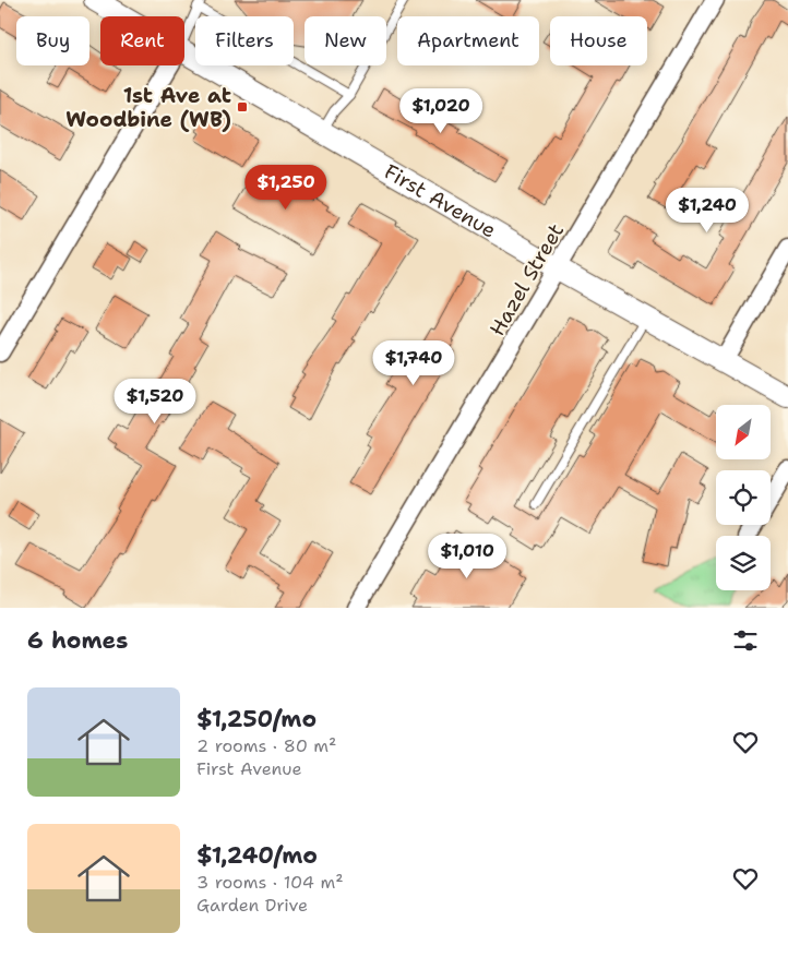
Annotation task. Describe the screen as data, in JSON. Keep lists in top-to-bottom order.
{
  "streets": {
    "street": ["First Avenue", "Hazel Street"]
  },
  "crossings": [
    ["First Avenue", "Hazel Street"]
  ],
  "places": {
    "transit": ["1st Ave at Woodbine (WB)"]
  },
  "north": "bottom left",
  "page": {
    "chip": [
      "Buy",
      "Rent",
      "Filters",
      "New",
      "Apartment",
      "House"
    ],
    "price": [
      "$1,020",
      "$1,250",
      "$1,240",
      "$1,740",
      "$1,520",
      "$1,010"
    ],
    "heading": "6 homes",
    "list": [
      {
        "name": "$1,250/mo",
        "note": "2 rooms · 80 m² · First Avenue"
      },
      {
        "name": "$1,240/mo",
        "note": "3 rooms · 104 m² · Garden Drive"
      }
    ]
  }
}
